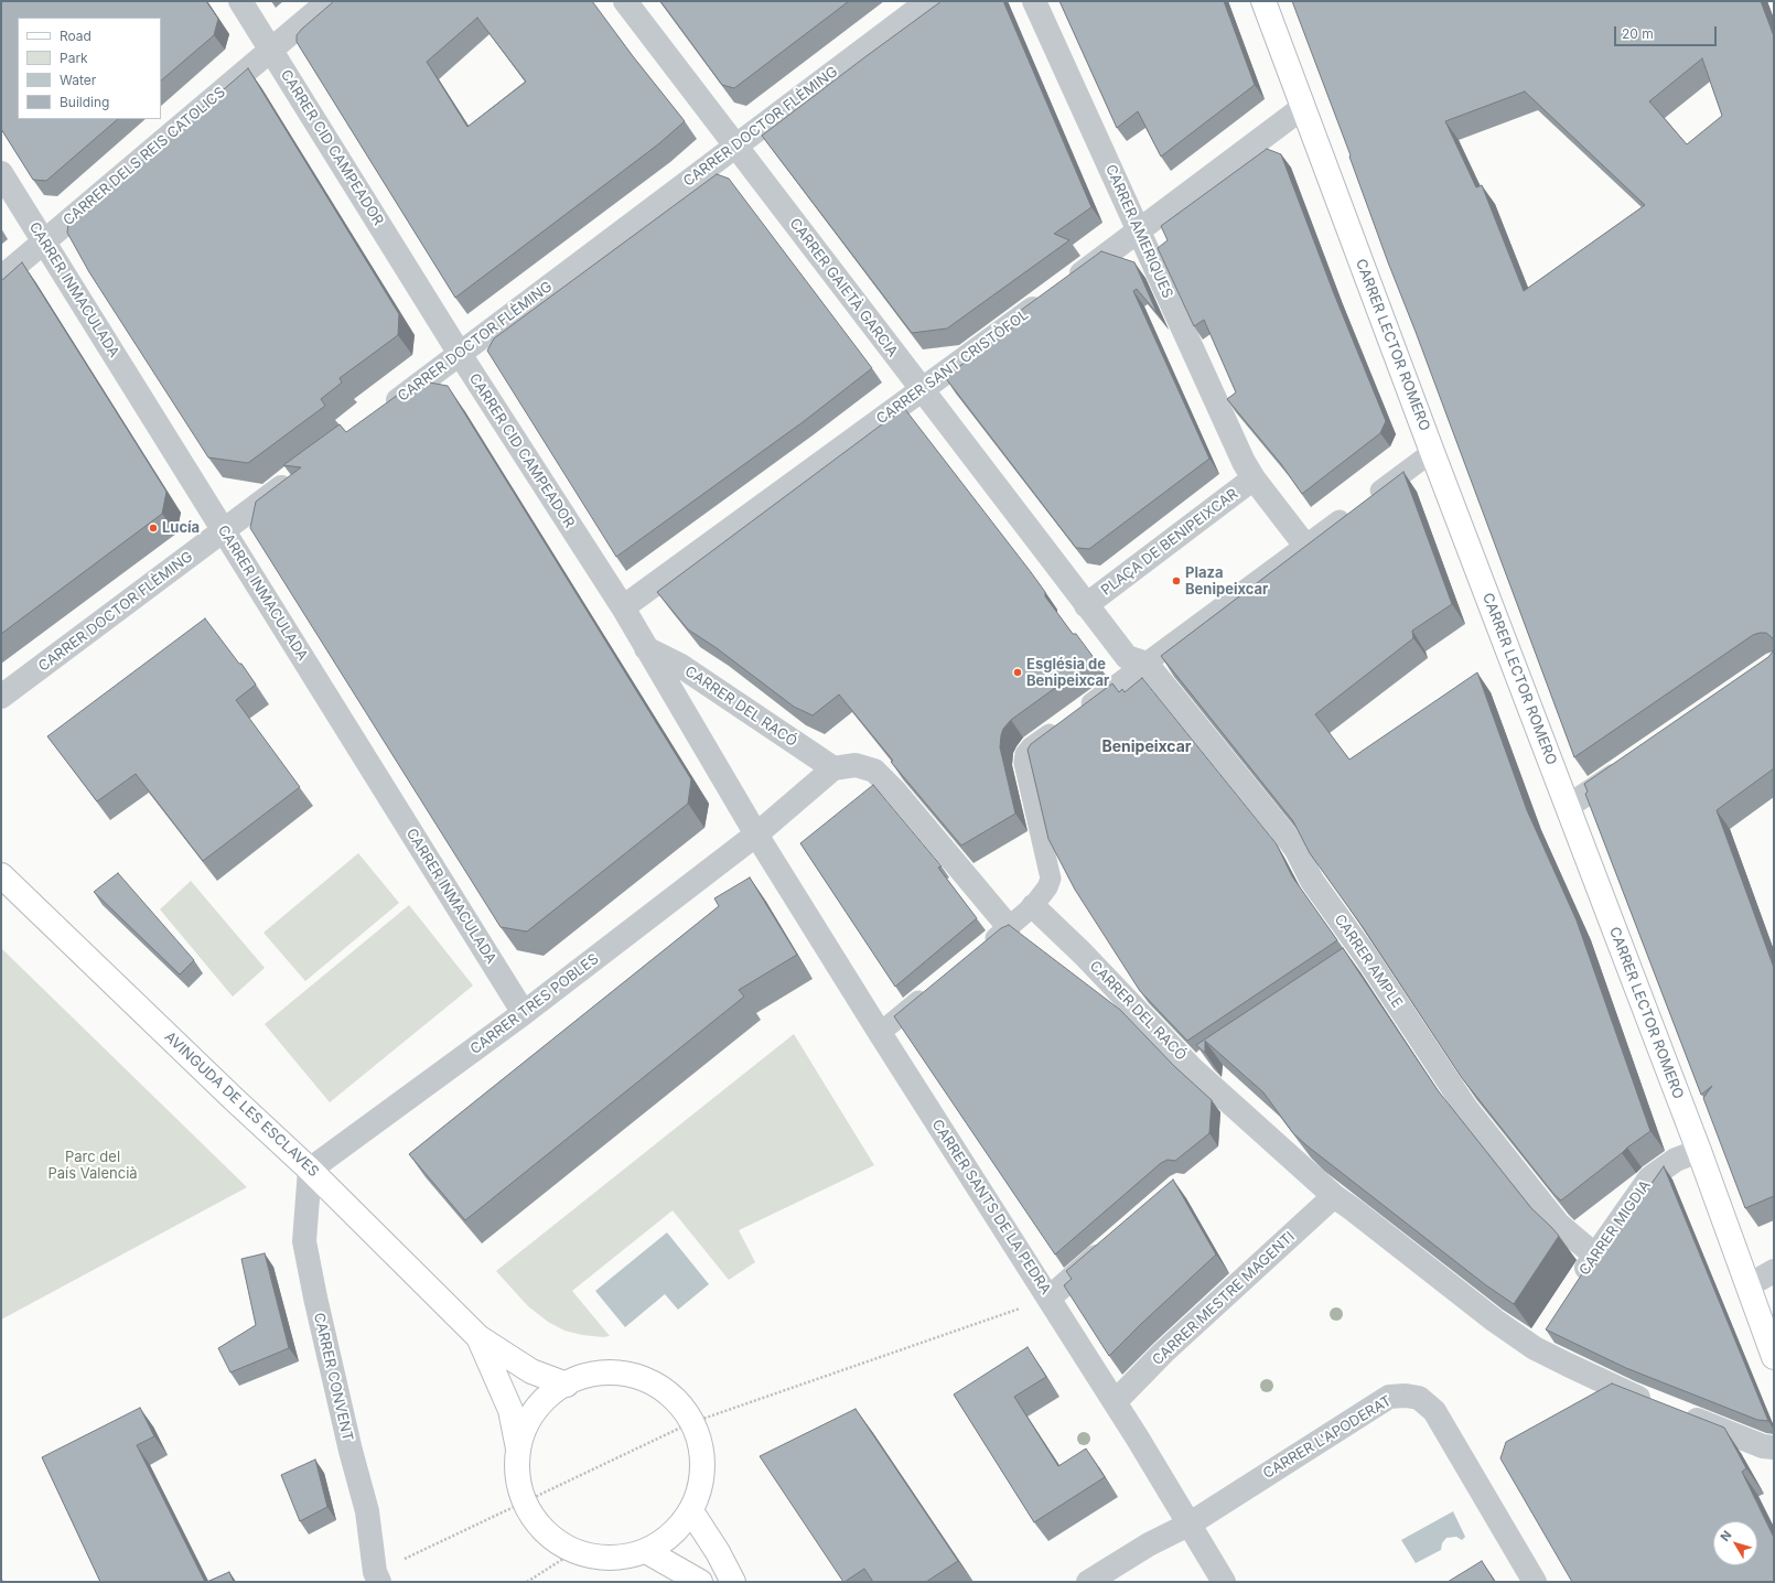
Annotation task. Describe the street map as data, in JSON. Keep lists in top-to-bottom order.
{
  "streets": {
    "street": [
      "CARRER DOCTOR FLÈMING",
      "CARRER CID CAMPEADOR",
      "CARRER DELS REIS CATOLICS",
      "CARRER AMERIQUES",
      "CARRER GAIETÀ GARCIA",
      "CARRER INMACULADA",
      "CARRER LECTOR ROMERO",
      "CARRER SANT CRISTÒFOL",
      "PLAÇA DE BENIPEIXCAR",
      "CARRER DEL RACÓ",
      "CARRER AMPLE",
      "CARRER TRES POBLES",
      "AVINGUDA DE LES ESCLAVES",
      "CARRER SANTS DE LA PEDRA",
      "CARRER MIGDIA",
      "CARRER MESTRE MAGENTI",
      "CARRER CONVENT",
      "CARRER L'APODERAT"
    ]
  },
  "crossings": [
    ["CARRER DOCTOR FLÈMING", "CARRER CID CAMPEADOR"],
    ["CARRER DOCTOR FLÈMING", "CARRER GAIETÀ GARCIA"],
    ["CARRER DOCTOR FLÈMING", "CARRER INMACULADA"],
    ["CARRER CID CAMPEADOR", "CARRER DELS REIS CATOLICS"],
    ["CARRER CID CAMPEADOR", "CARRER SANT CRISTÒFOL"],
    ["CARRER CID CAMPEADOR", "CARRER DEL RACÓ"],
    ["CARRER CID CAMPEADOR", "CARRER TRES POBLES"],
    ["CARRER CID CAMPEADOR", "CARRER SANTS DE LA PEDRA"],
    ["CARRER DELS REIS CATOLICS", "CARRER INMACULADA"],
    ["CARRER AMERIQUES", "CARRER SANT CRISTÒFOL"],
    ["CARRER AMERIQUES", "PLAÇA DE BENIPEIXCAR"],
    ["CARRER GAIETÀ GARCIA", "CARRER SANT CRISTÒFOL"],
    ["CARRER GAIETÀ GARCIA", "PLAÇA DE BENIPEIXCAR"],
    ["CARRER INMACULADA", "CARRER TRES POBLES"],
    ["CARRER LECTOR ROMERO", "CARRER SANT CRISTÒFOL"],
    ["CARRER LECTOR ROMERO", "CARRER MIGDIA"],
    ["PLAÇA DE BENIPEIXCAR", "CARRER AMPLE"],
    ["CARRER DEL RACÓ", "CARRER MESTRE MAGENTI"],
    ["CARRER AMPLE", "CARRER MIGDIA"],
    ["CARRER TRES POBLES", "AVINGUDA DE LES ESCLAVES"],
    ["CARRER TRES POBLES", "CARRER SANTS DE LA PEDRA"],
    ["CARRER TRES POBLES", "CARRER CONVENT"],
    ["AVINGUDA DE LES ESCLAVES", "CARRER CONVENT"],
    ["CARRER SANTS DE LA PEDRA", "CARRER MESTRE MAGENTI"],
    ["CARRER SANTS DE LA PEDRA", "CARRER L'APODERAT"]
  ],
  "districts": ["Benipeixcar"],
  "parks": ["Parc del País Valencià"],
  "places": ["Lucía", "Plaza Benipeixcar", "Església de Benipeixcar"],
  "legend": [
    "Road",
    "Park",
    "Water",
    "Building"
  ],
  "scale_bar": "20 m",
  "north": "top left"
}
